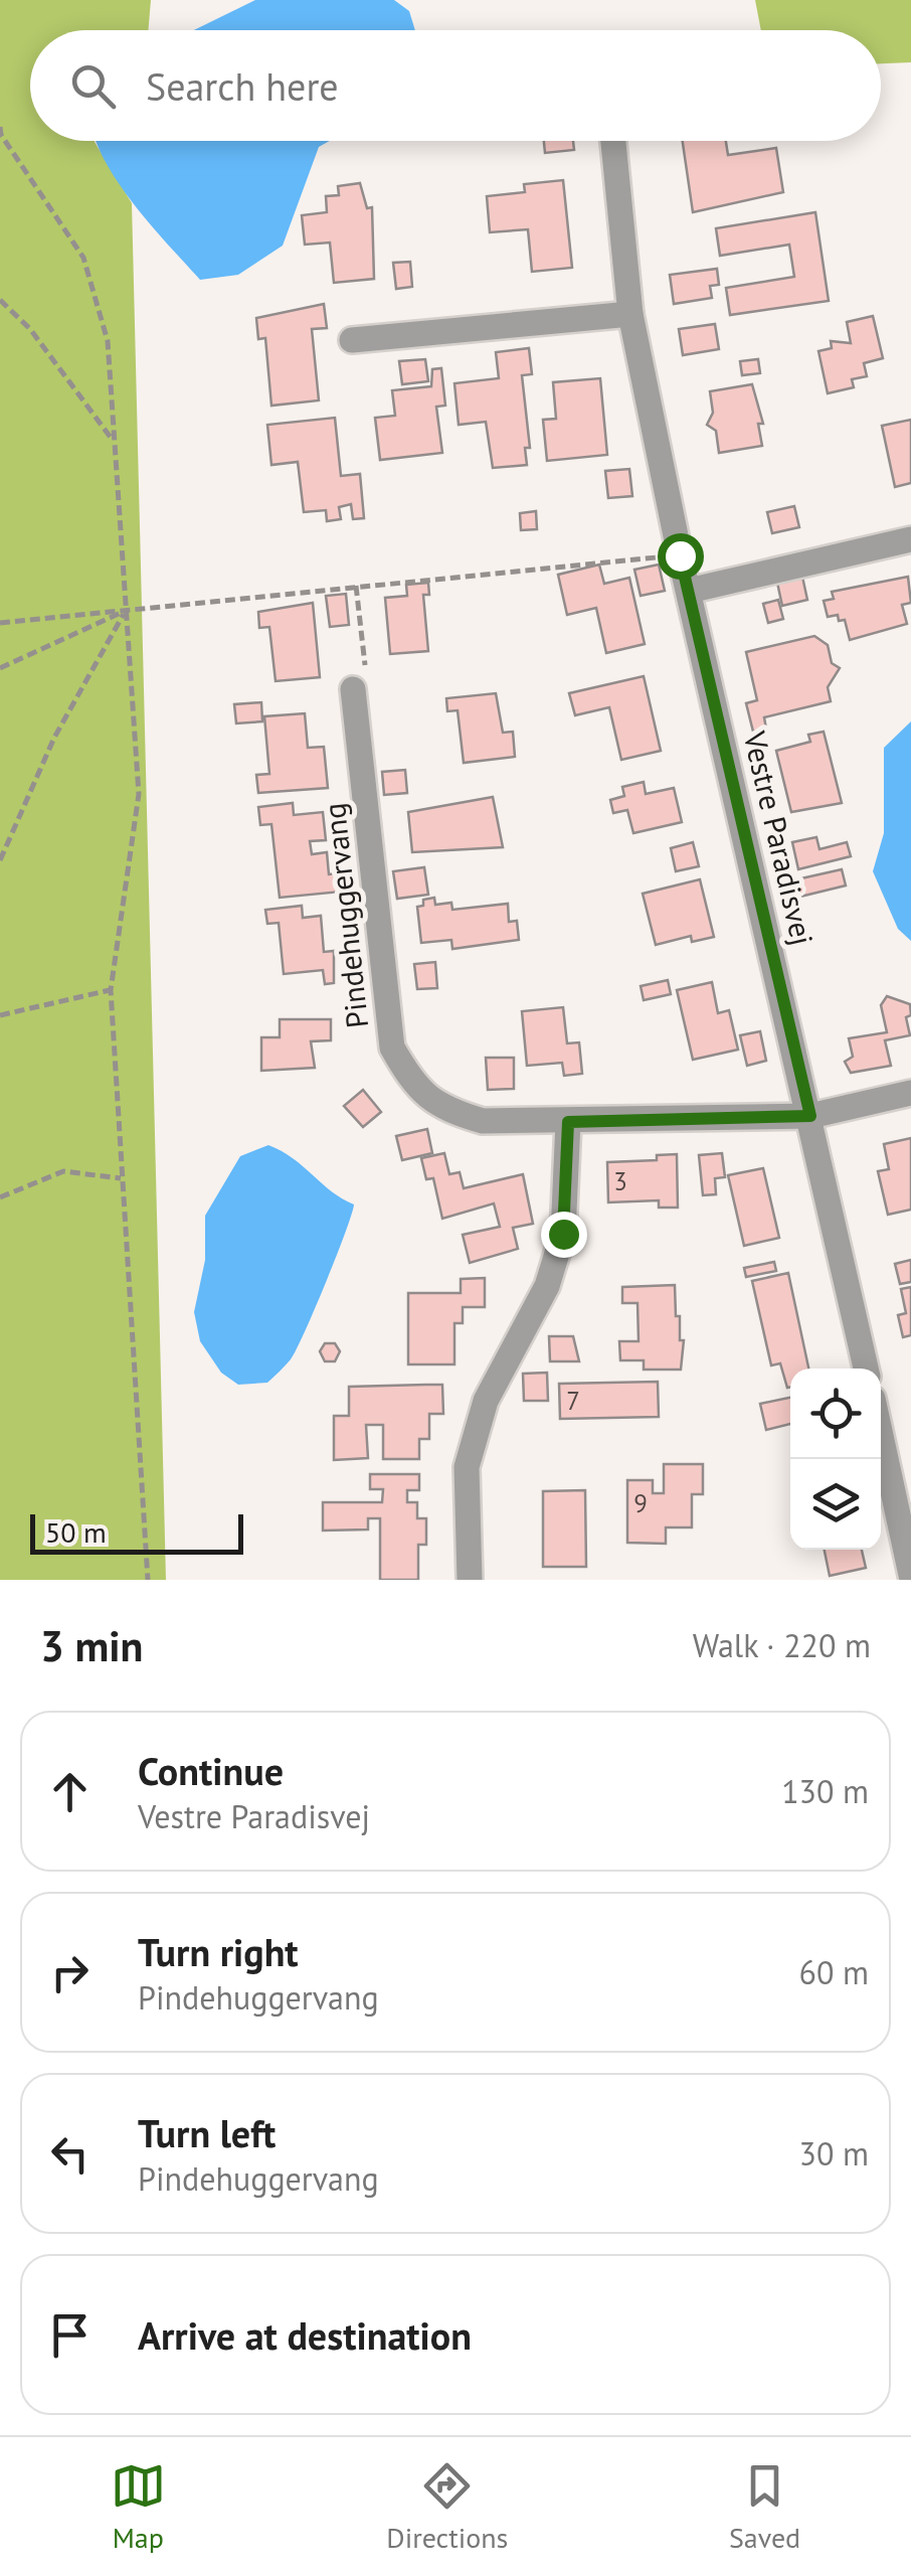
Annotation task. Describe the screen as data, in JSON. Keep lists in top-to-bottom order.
{
  "streets": {
    "street": ["Vestre Paradisvej", "Pindehuggervang"]
  },
  "crossings": [
    ["Vestre Paradisvej", "Pindehuggervang"]
  ],
  "house_numbers": ["3", "7", "9"],
  "scale_bar": "50 m",
  "page": {
    "search": "Search here",
    "scale": "50 m",
    "heading": ["3 min", "Walk · 220 m"],
    "list": [
      ["Continue", "Vestre Paradisvej", "130 m"],
      ["Turn right", "Pindehuggervang", "60 m"],
      ["Turn left", "Pindehuggervang", "30 m"],
      "Arrive at destination"
    ],
    "nav": ["Map", "Directions", "Saved"]
  }
}
